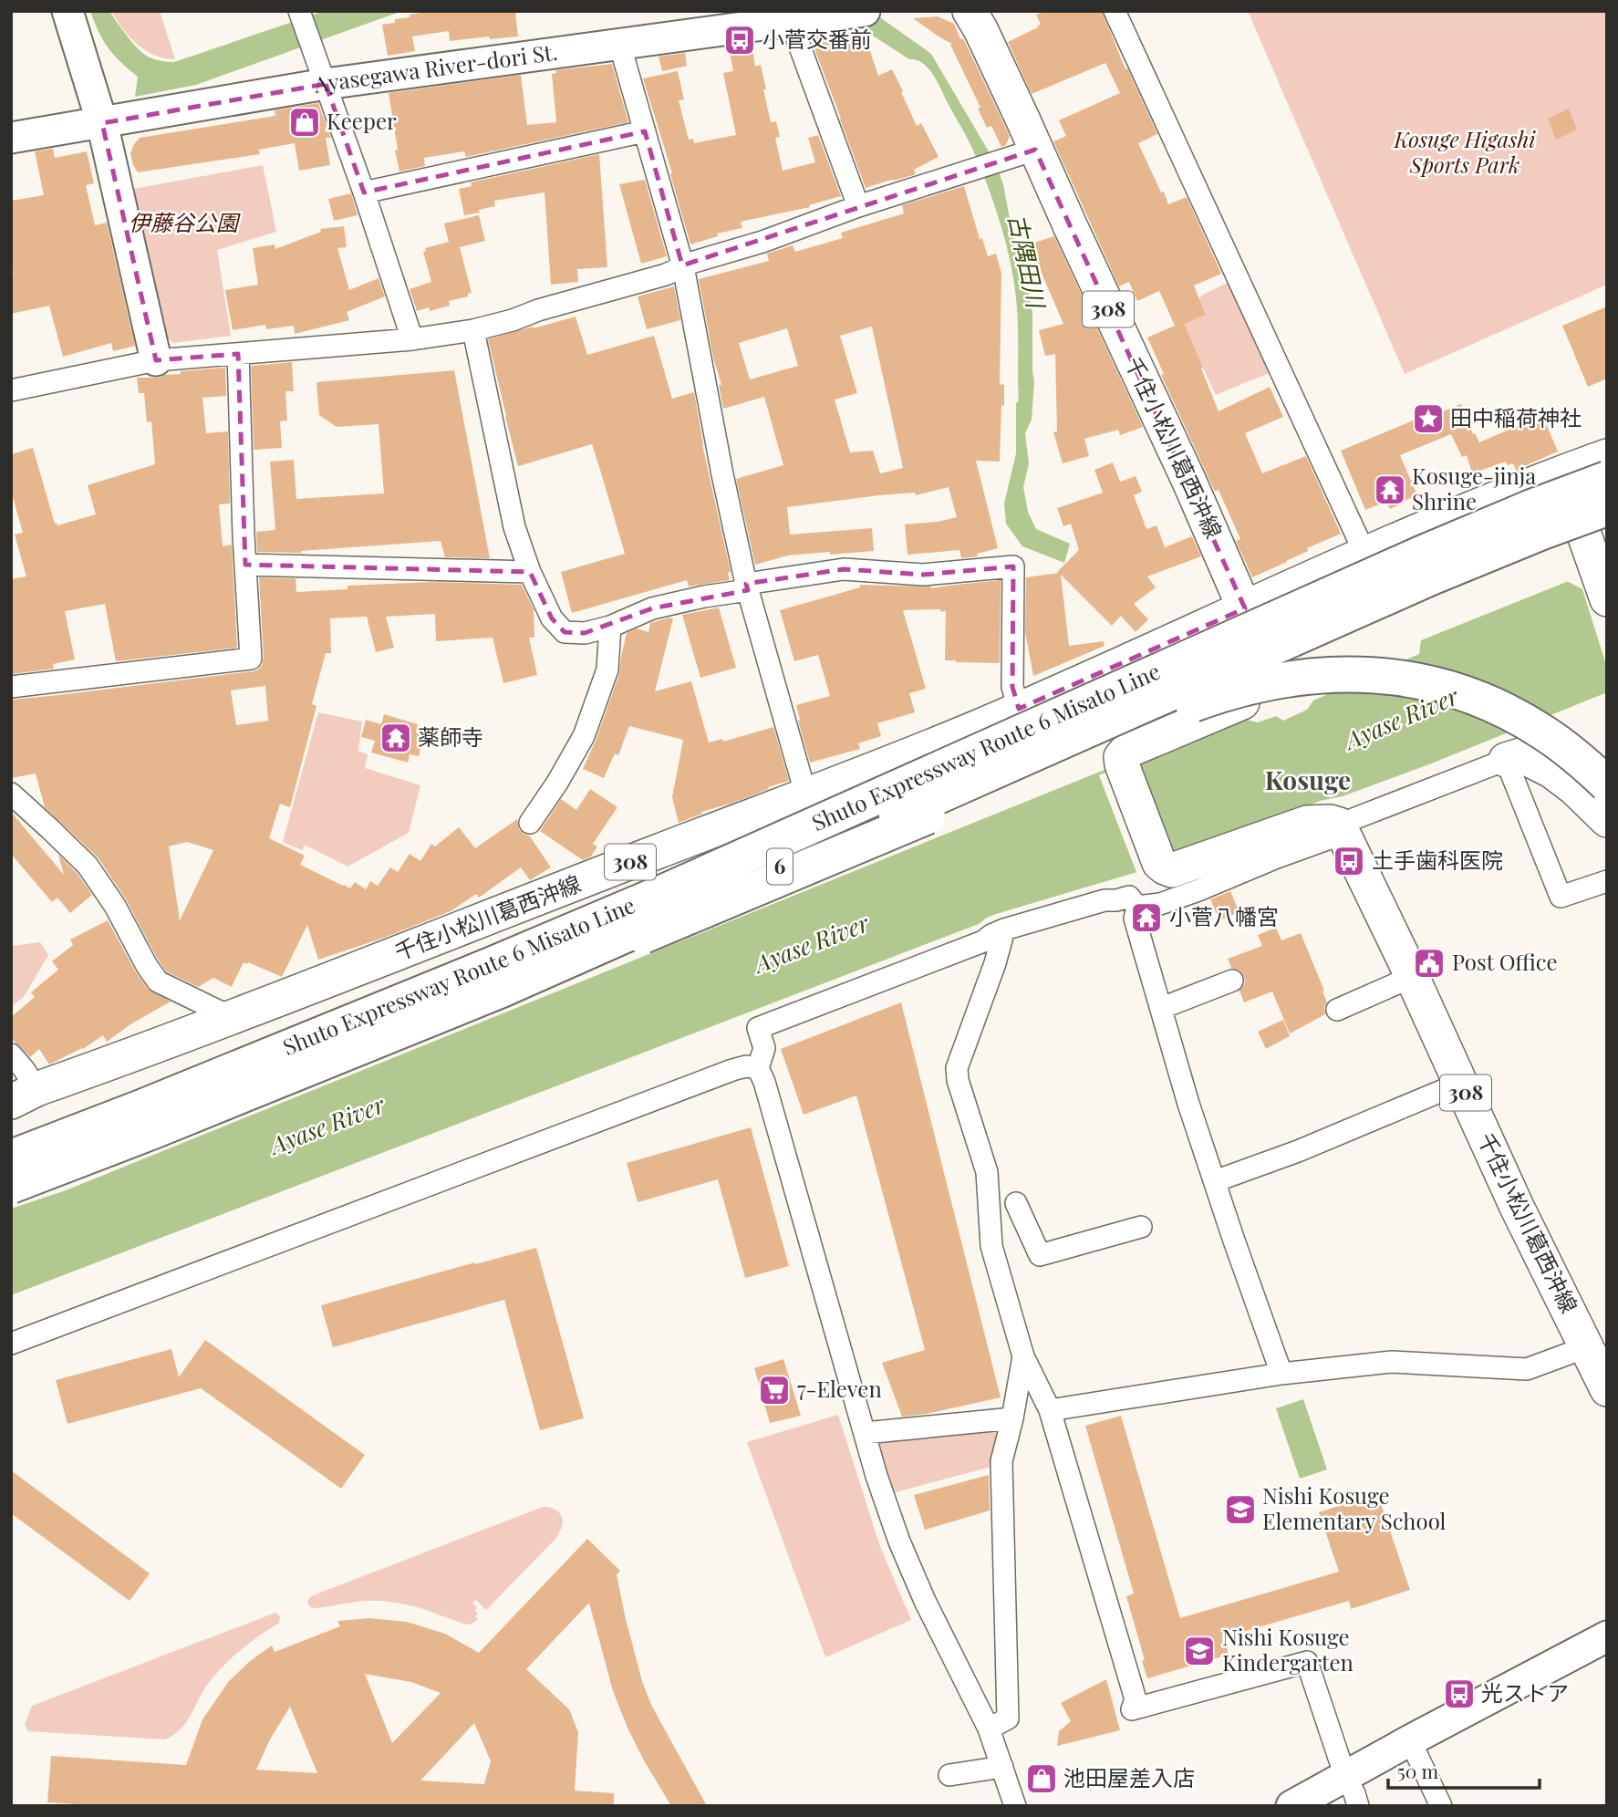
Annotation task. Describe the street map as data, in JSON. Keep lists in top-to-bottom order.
{
  "streets": {
    "highway": ["Shuto Expressway Route 6 Misato Line", "6"],
    "main road": ["308", "千住小松川葛西沖線"],
    "street": ["Ayasegawa River-dori St."]
  },
  "crossings": [
    ["千住小松川葛西沖線", "Shuto Expressway Route 6 Misato Line"]
  ],
  "districts": ["Kosuge"],
  "water": ["古隅田川", "Ayase River"],
  "parks": ["Kosuge Higashi Sports Park", "伊藤谷公園"],
  "places": {
    "bus stop": ["小菅交番前", "土手歯科医院", "光ストア"],
    "shop": ["Keeper", "池田屋差入店"],
    "place": ["田中稲荷神社"],
    "temple": ["Kosuge-jinja Shrine", "薬師寺", "小菅八幡宮"],
    "public building": ["Post Office"],
    "supermarket": ["7-Eleven"],
    "school or university": ["Nishi Kosuge Elementary School", "Nishi Kosuge Kindergarten"]
  },
  "scale_bar": "50 m"
}
